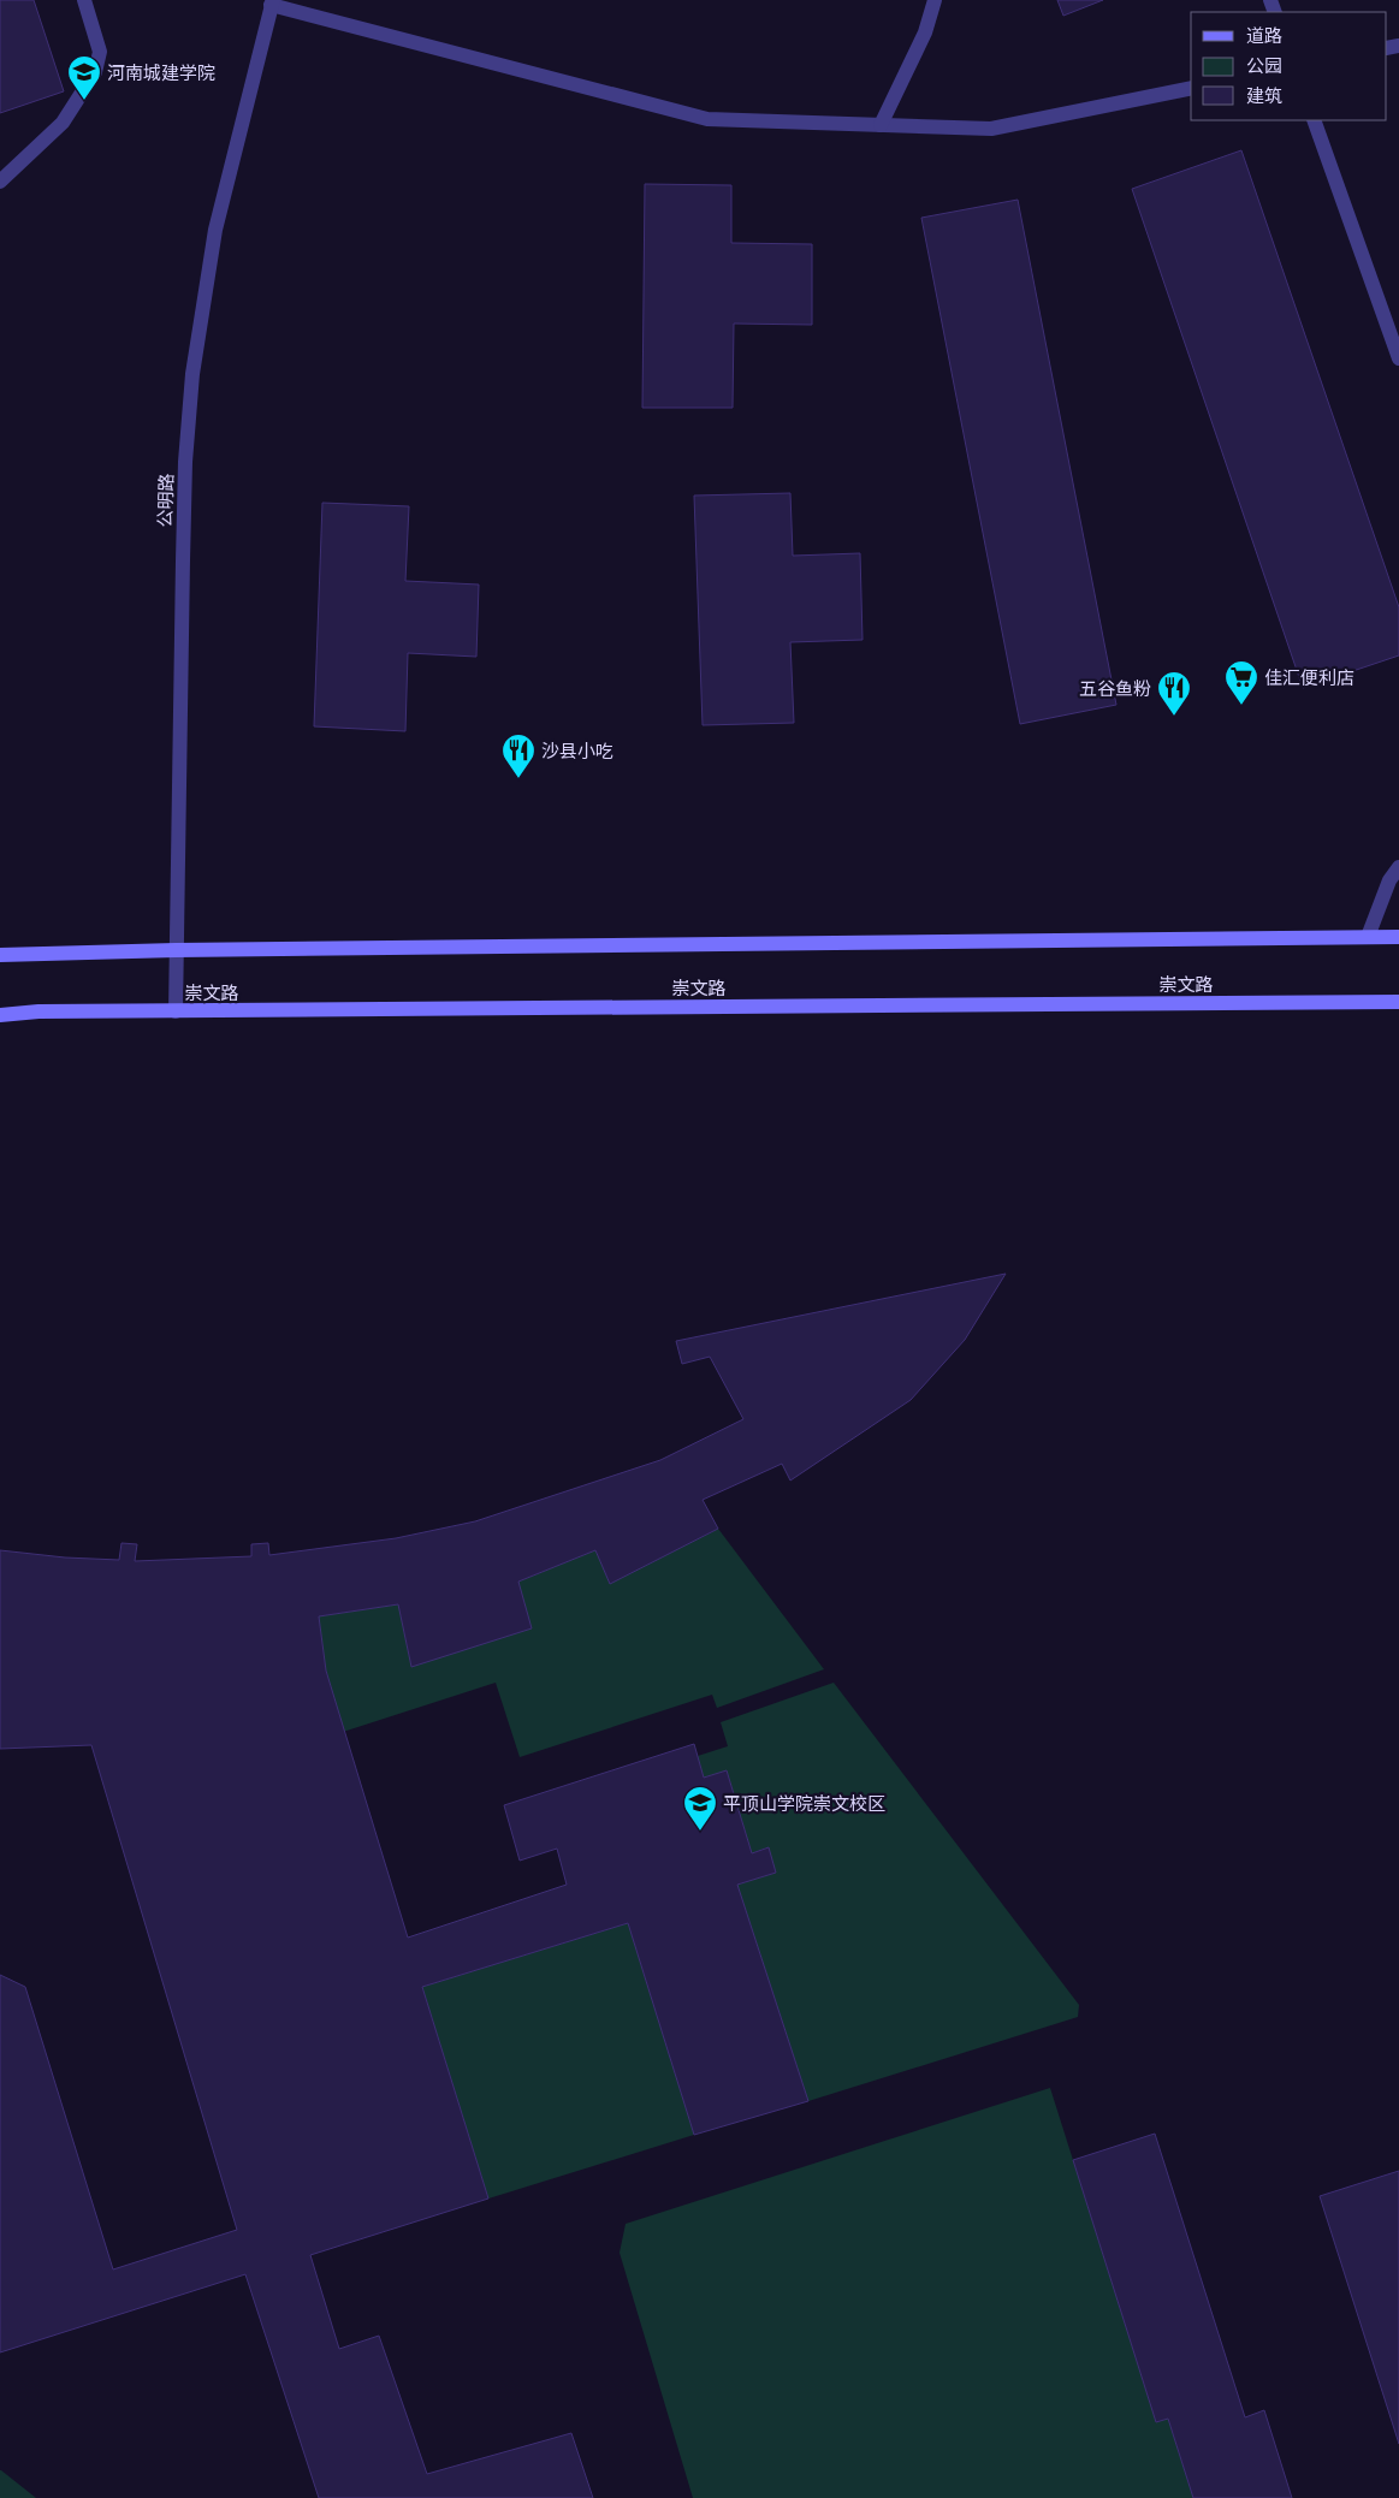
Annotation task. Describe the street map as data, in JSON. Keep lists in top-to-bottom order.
{
  "streets": {
    "main road": ["崇文路"],
    "street": ["公明路"]
  },
  "crossings": [
    ["公明路", "崇文路"]
  ],
  "places": {
    "school or university": ["河南城建学院", "平顶山学院崇文校区"],
    "supermarket": ["佳汇便利店"],
    "restaurant": ["五谷鱼粉", "沙县小吃"]
  },
  "legend": ["道路", "公园", "建筑"]
}
